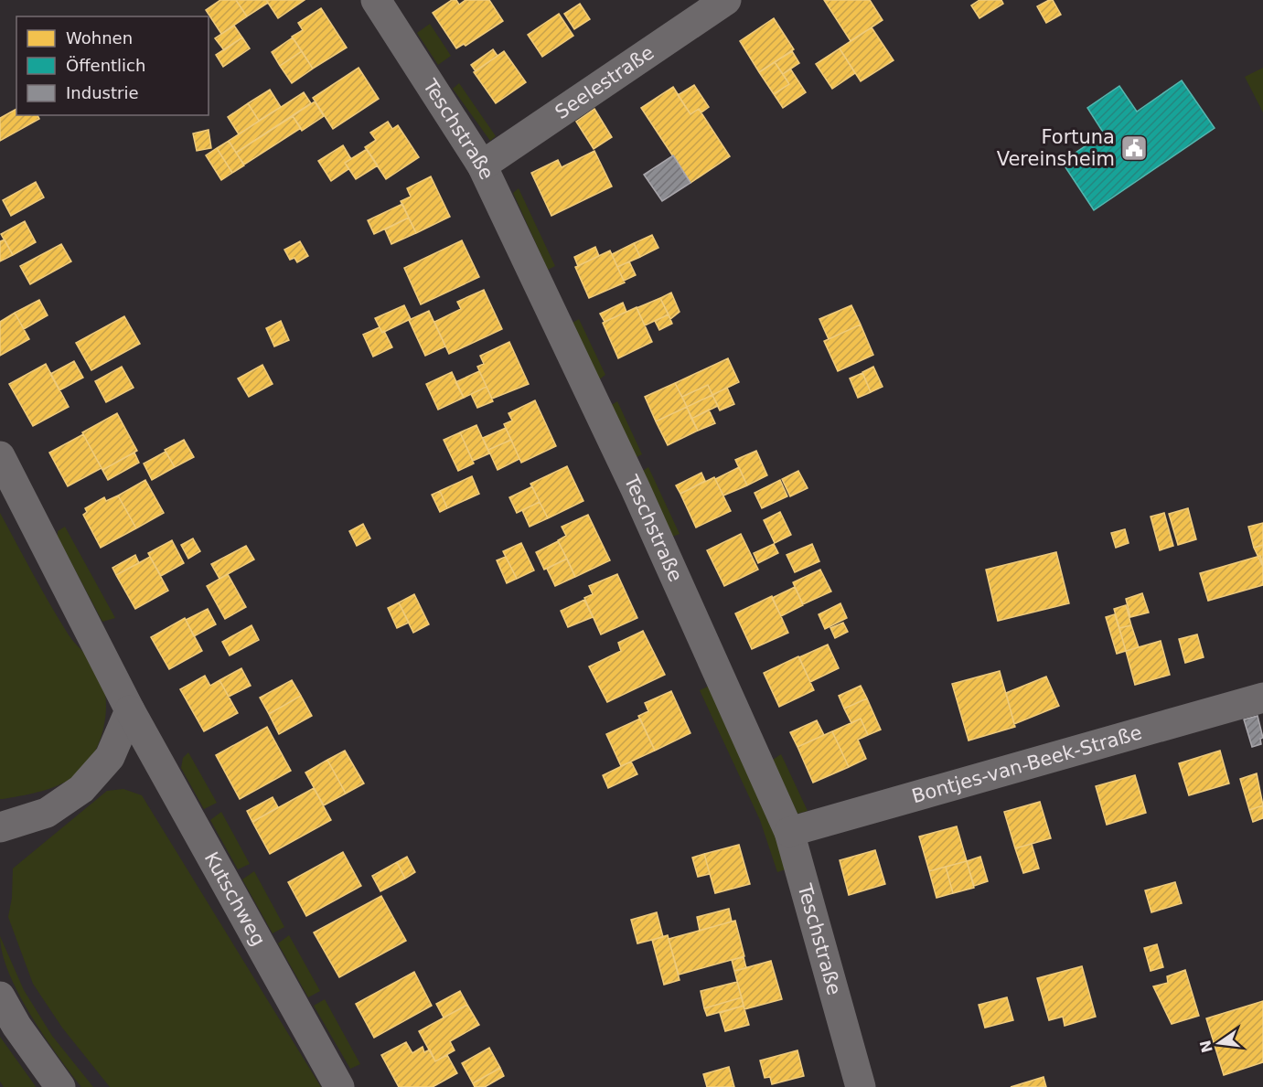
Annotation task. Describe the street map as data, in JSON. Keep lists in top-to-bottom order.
{
  "streets": {
    "street": [
      "Seelestraße",
      "Teschstraße",
      "Bontjes-van-Beek-Straße",
      "Kutschweg"
    ]
  },
  "crossings": [
    ["Seelestraße", "Teschstraße"],
    ["Teschstraße", "Bontjes-van-Beek-Straße"]
  ],
  "places": {
    "public building": ["Fortuna Vereinsheim"]
  },
  "legend": ["Wohnen", "Öffentlich", "Industrie"],
  "north": "left"
}
